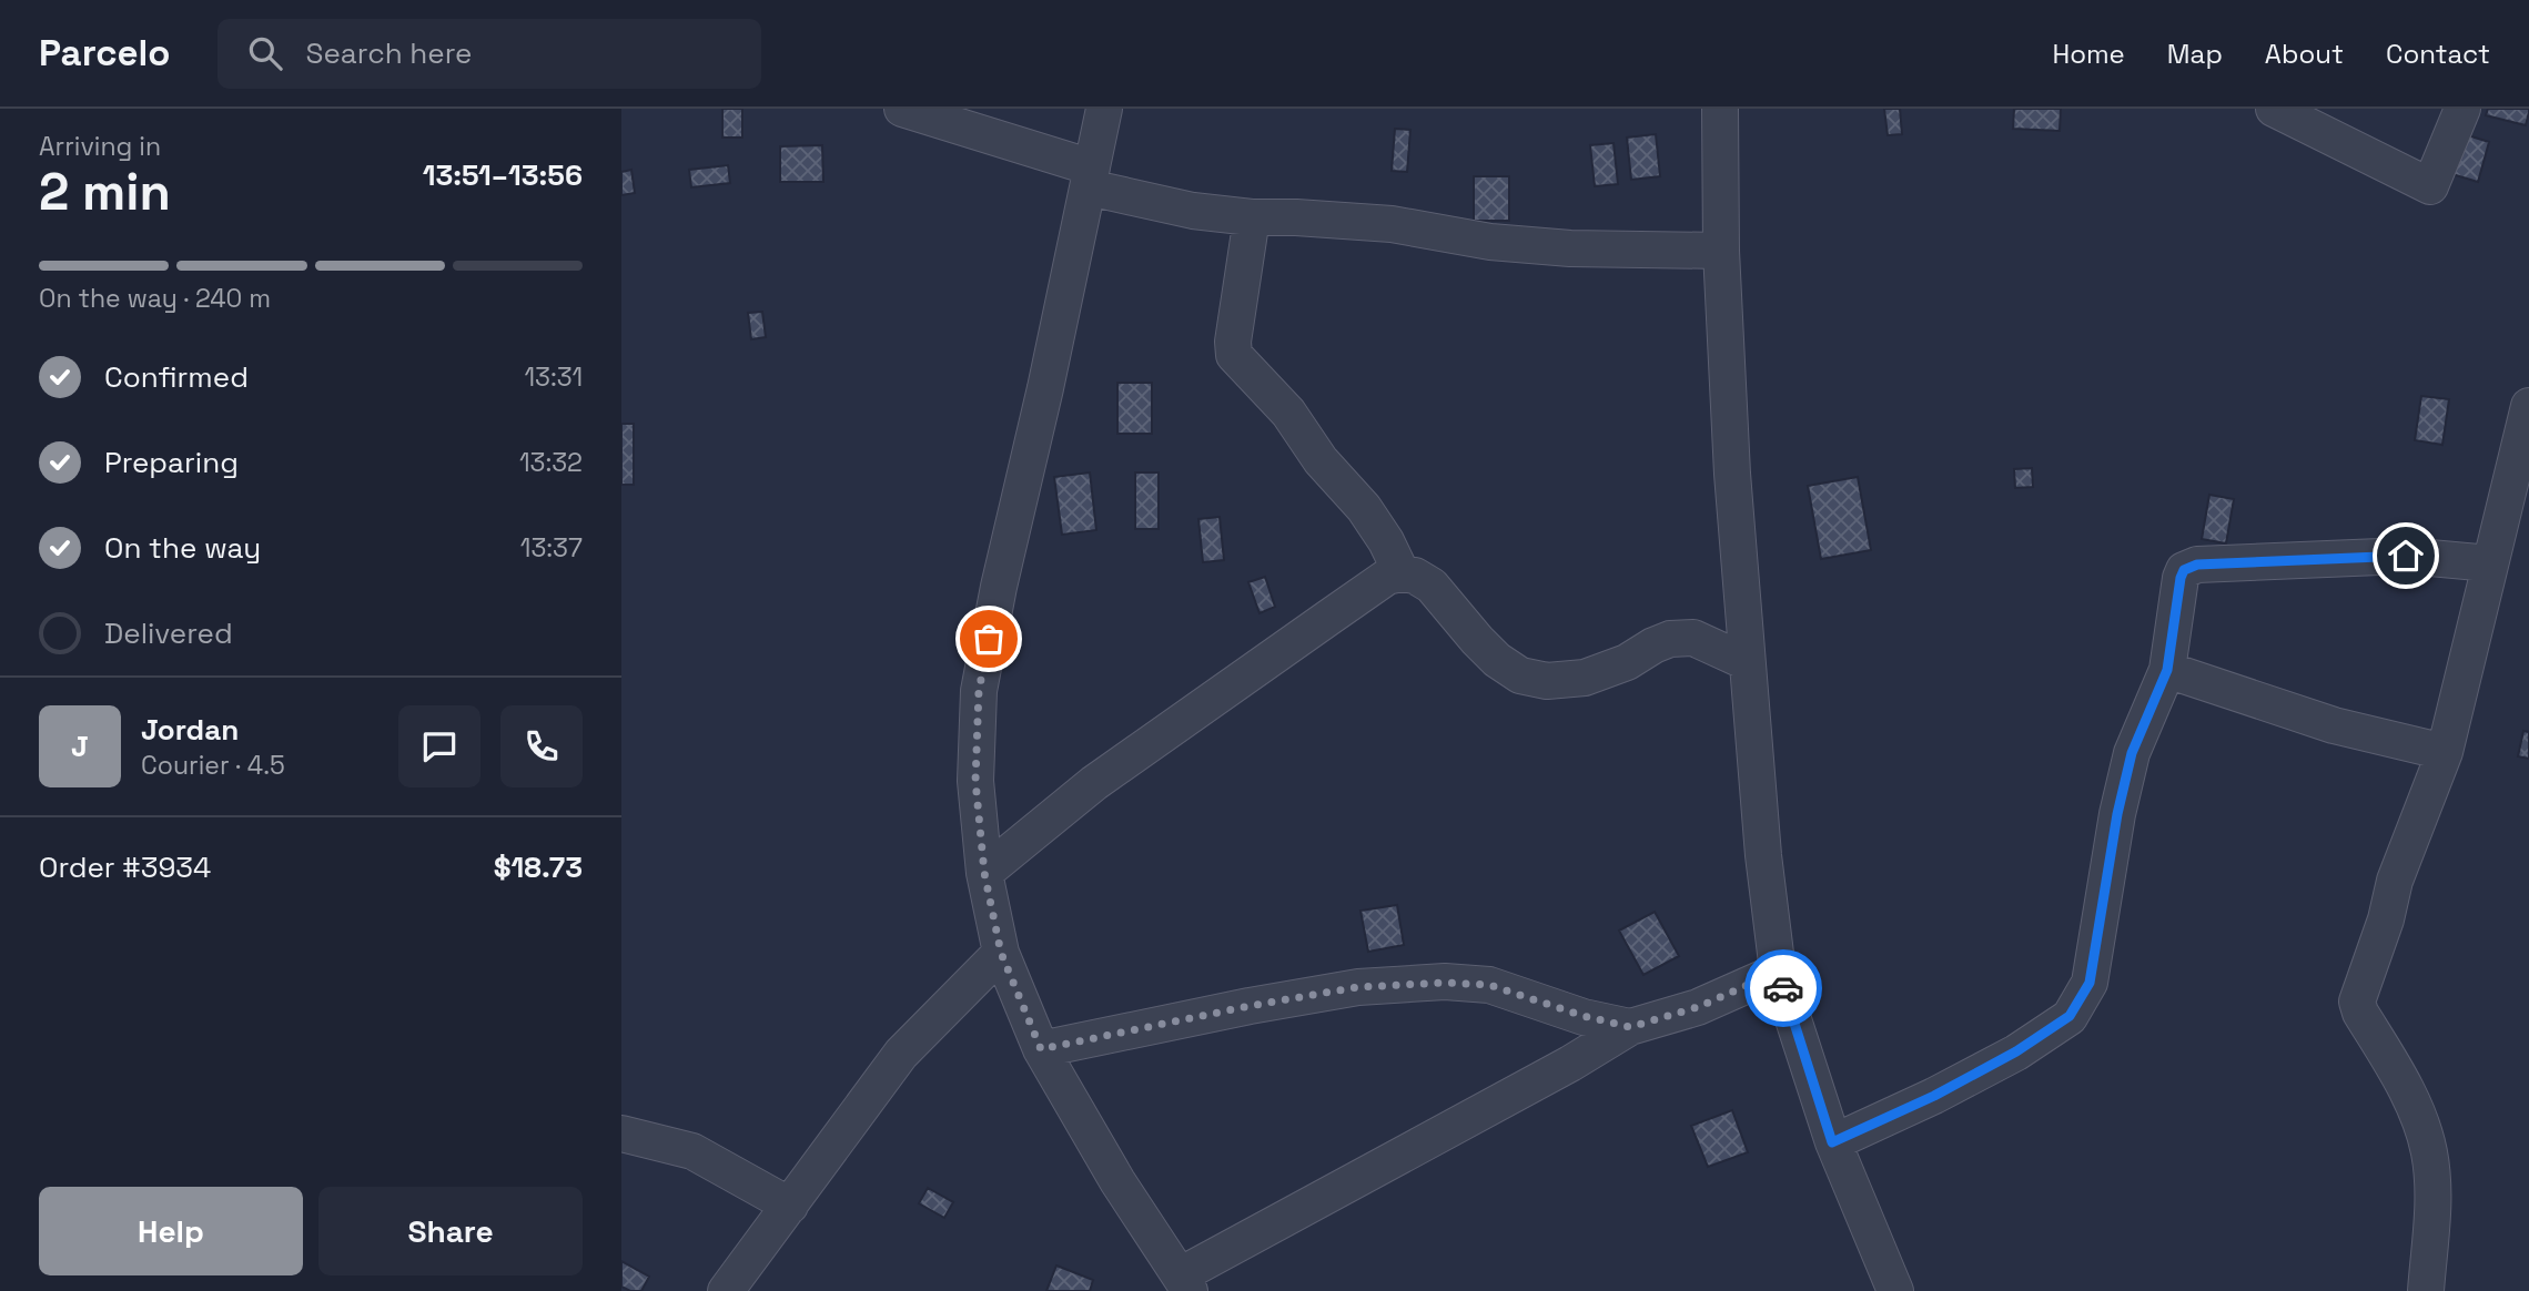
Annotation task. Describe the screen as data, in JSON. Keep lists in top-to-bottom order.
{
  "page": {
    "header": "Parcelo",
    "search": "Search here",
    "nav": [
      "Home",
      "Map",
      "About",
      "Contact"
    ],
    "heading": ["2 min", "Arriving in", "13:51–13:56"],
    "panel": [
      "Jordan",
      "Courier · 4.5",
      "Order #3934",
      "$18.73"
    ],
    "bar": "On the way · 240 m",
    "list": [
      ["Confirmed", "13:31"],
      ["Preparing", "13:32"],
      ["On the way", "13:37"],
      "Delivered"
    ],
    "round": "J",
    "buttons": ["Help", "Share"]
  }
}
